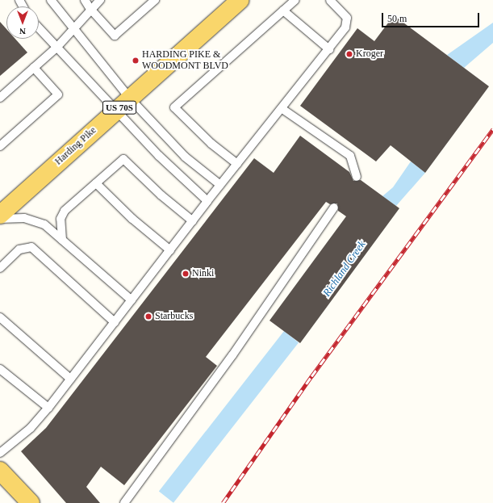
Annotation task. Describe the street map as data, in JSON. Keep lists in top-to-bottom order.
{
  "streets": {
    "main road": ["US 70S", "Harding Pike"]
  },
  "water": ["Richland Creek"],
  "places": [
    "Kroger",
    "HARDING PIKE & WOODMONT BLVD",
    "Ninki",
    "Starbucks"
  ],
  "scale_bar": "50 m",
  "north": "bottom"
}
